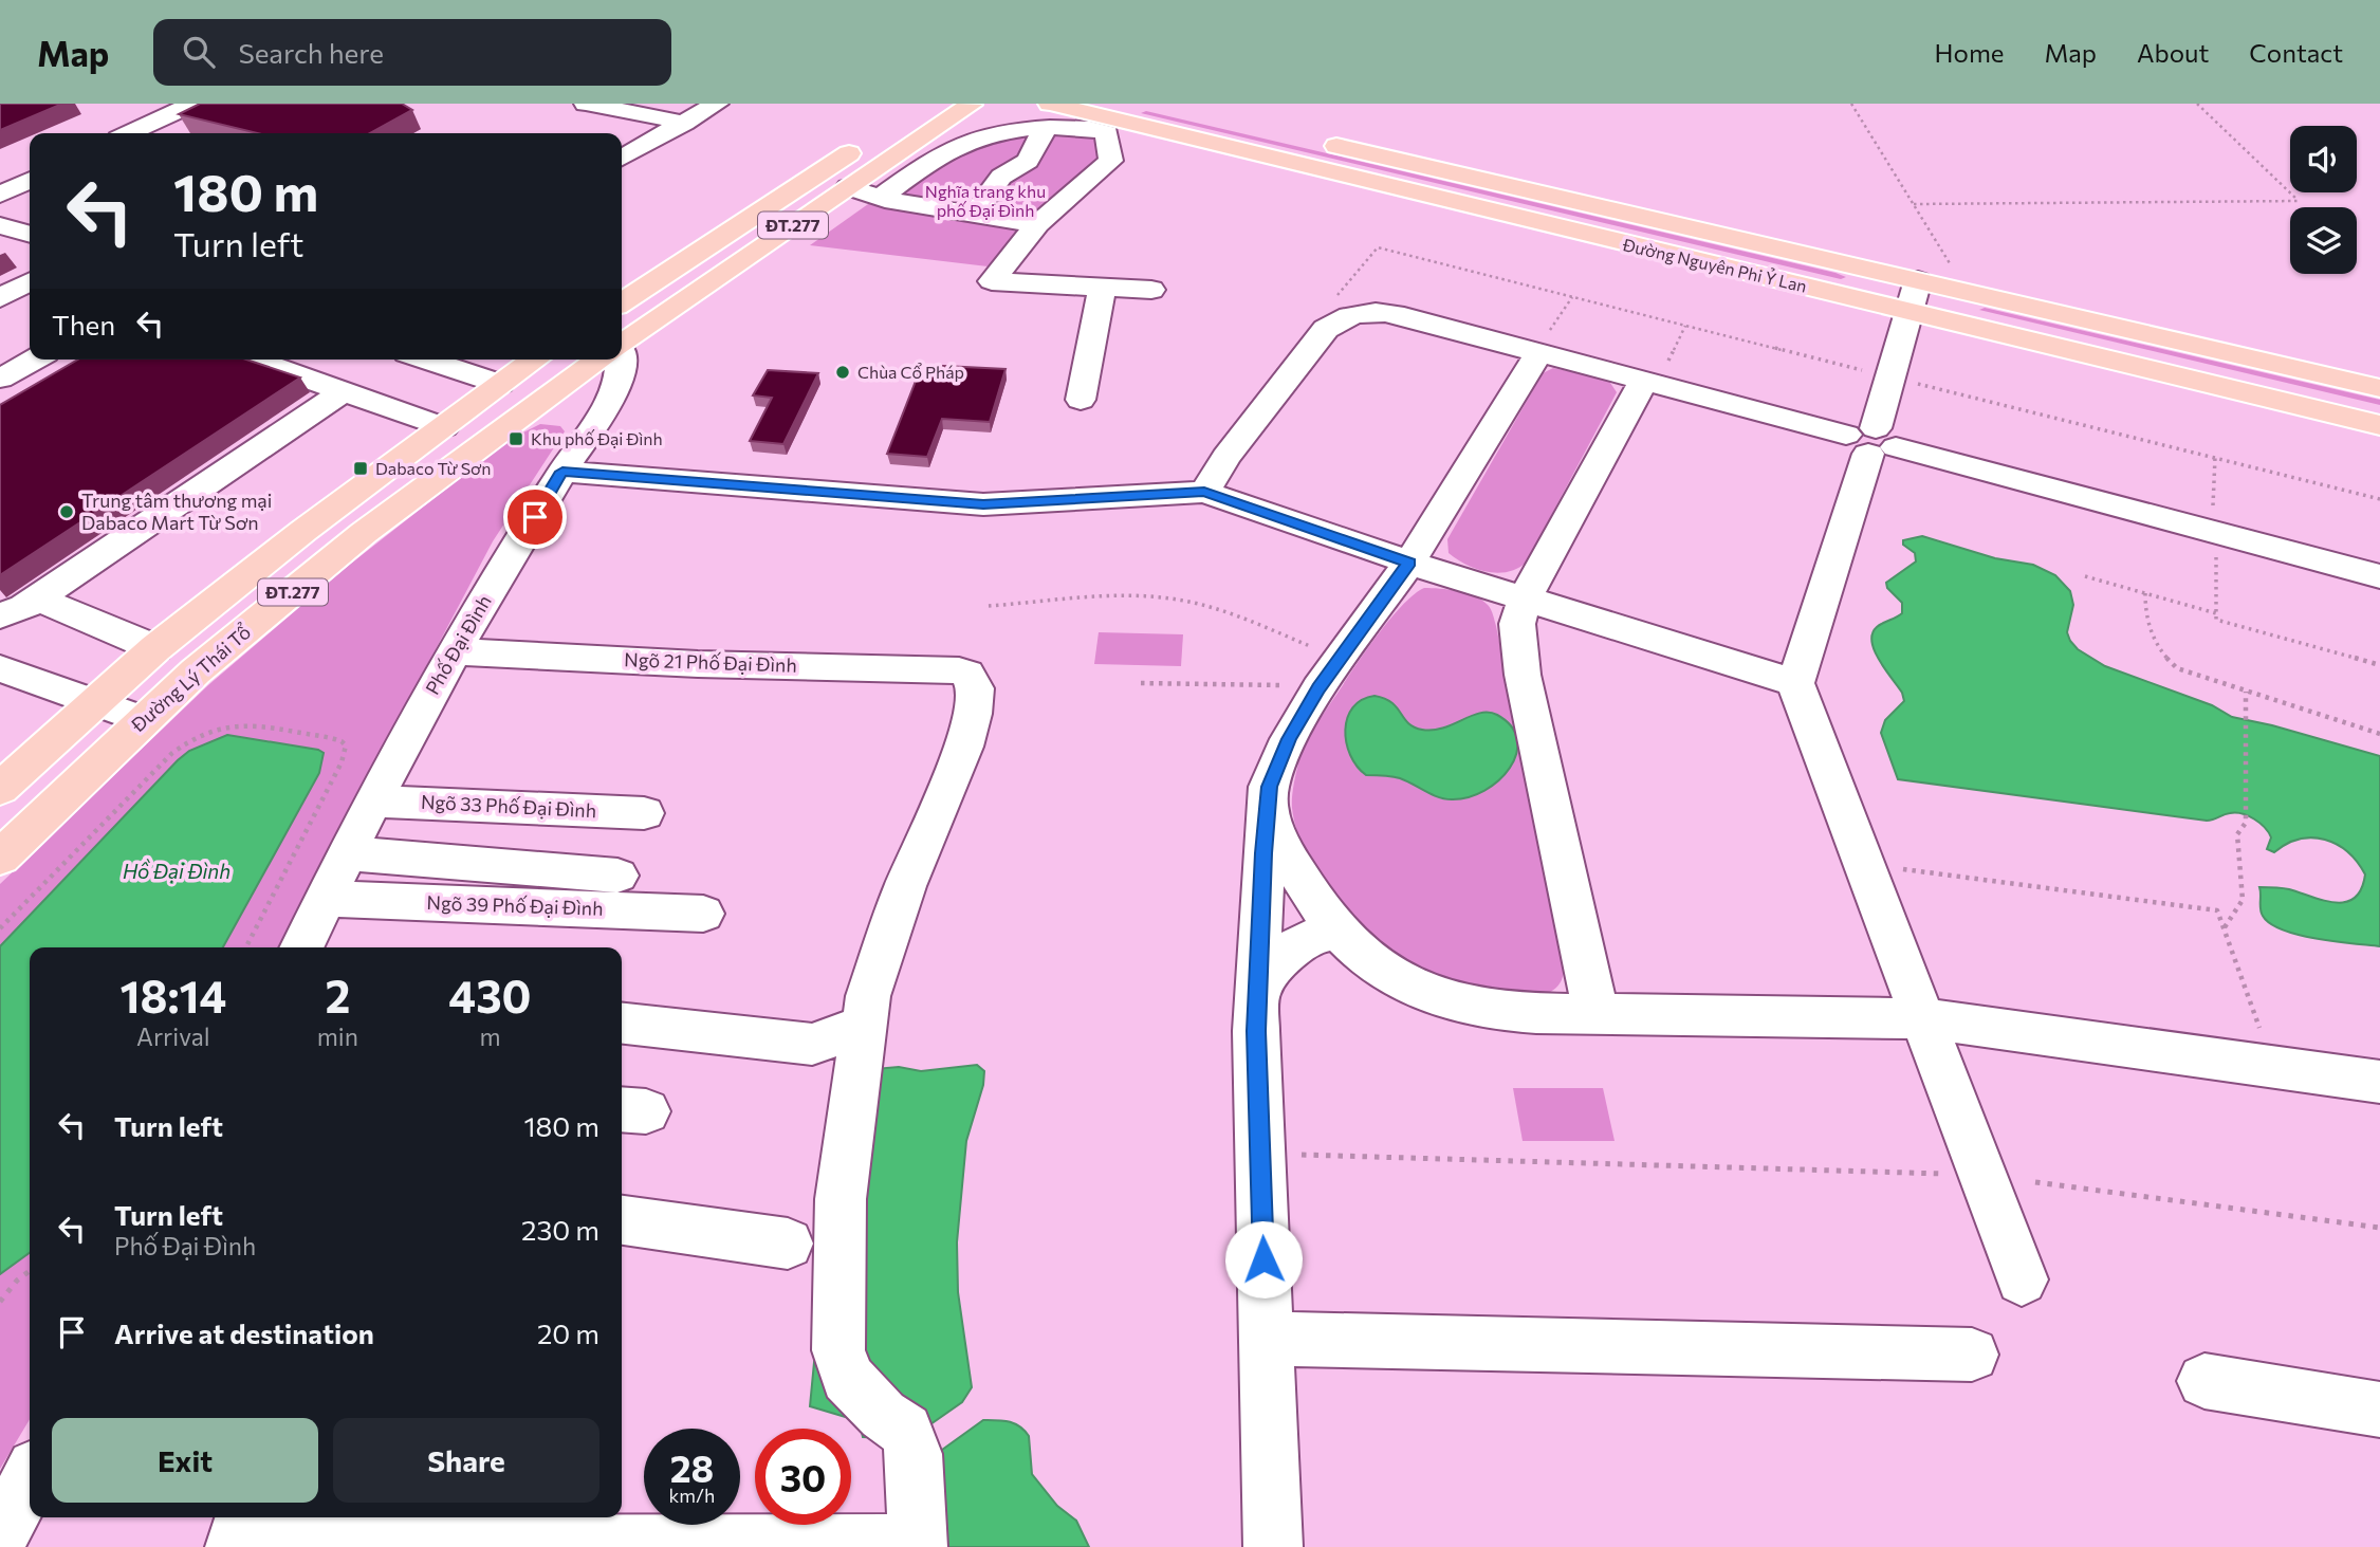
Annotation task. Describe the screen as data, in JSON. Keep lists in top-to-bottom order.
{
  "streets": {
    "main road": ["ĐT.277", "Đường Nguyên Phi Ỷ Lan", "Đường Lý Thái Tổ"],
    "street": [
      "Phố Đại Đình",
      "Ngõ 21 Phố Đại Đình",
      "Ngõ 33 Phố Đại Đình",
      "Ngõ 39 Phố Đại Đình"
    ]
  },
  "crossings": [
    ["Phố Đại Đình", "Ngõ 21 Phố Đại Đình"],
    ["Phố Đại Đình", "Ngõ 33 Phố Đại Đình"],
    ["Phố Đại Đình", "Ngõ 39 Phố Đại Đình"]
  ],
  "water": ["Hồ Đại Đình"],
  "parks": ["Nghĩa trang khu phố Đại Đình"],
  "places": {
    "other": ["Chùa Cổ Pháp", "Trung tâm thương mại Dabaco Mart Từ Sơn"],
    "transit": ["Khu phố Đại Đình", "Dabaco Từ Sơn"]
  },
  "page": {
    "header": "Map",
    "search": "Search here",
    "nav": [
      "Home",
      "Map",
      "About",
      "Contact"
    ],
    "turn": ["180 m", "Turn left"],
    "then": "Then",
    "eta": [
      "18:14",
      "Arrival",
      "2",
      "min",
      "430",
      "m"
    ],
    "list": [
      {
        "name": "Turn left",
        "value": "180 m"
      },
      {
        "name": "Turn left",
        "note": "Phố Đại Đình",
        "value": "230 m"
      },
      {
        "name": "Arrive at destination",
        "value": "20 m"
      }
    ],
    "buttons": ["Exit", "Share"],
    "speed": "28 km/h",
    "limit": "30"
  }
}
